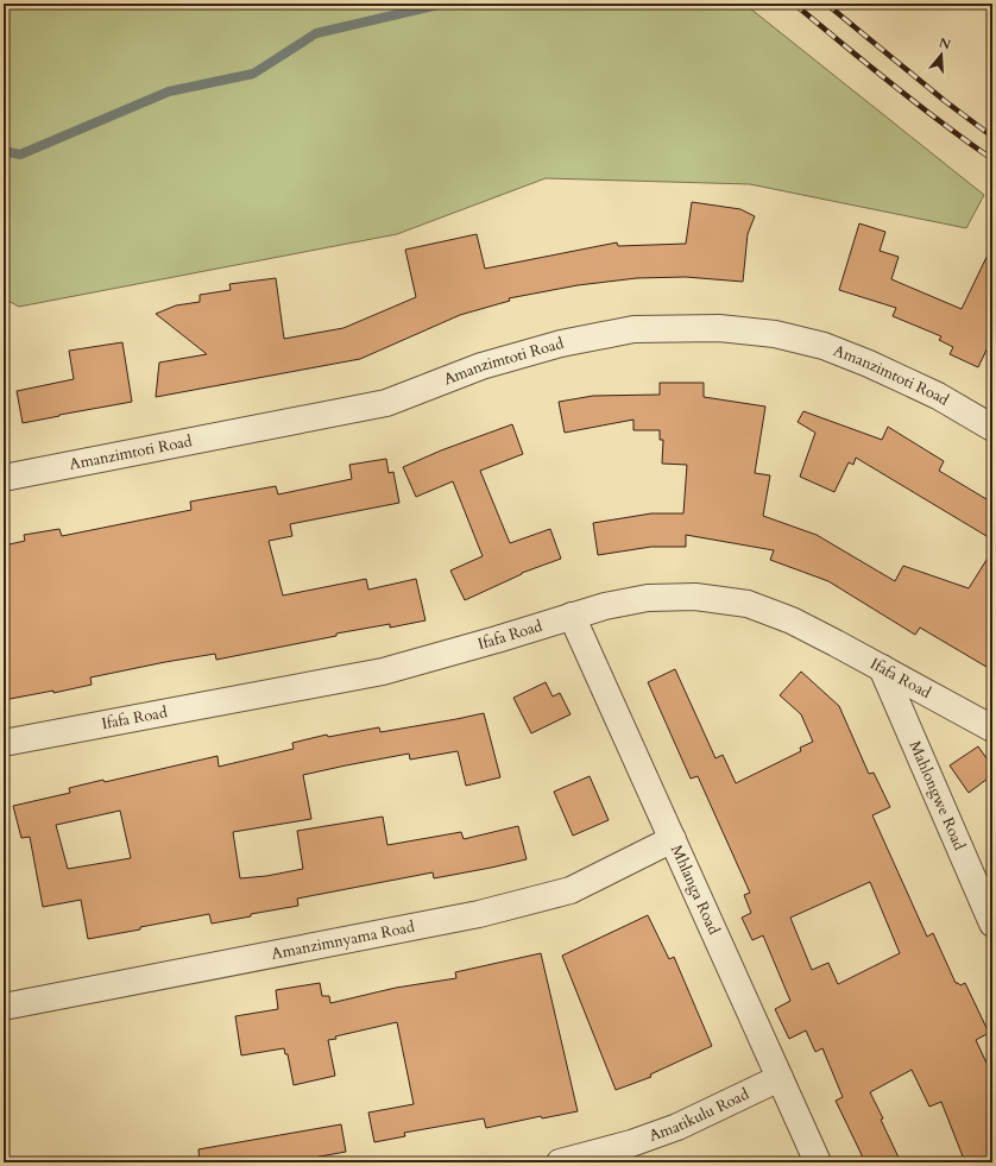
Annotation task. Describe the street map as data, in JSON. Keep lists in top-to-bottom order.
{
  "streets": {
    "street": [
      "Amanzimtoti Road",
      "Ifafa Road",
      "Mahlongwe Road",
      "Mhlanga Road",
      "Amanzimnyama Road",
      "Amatikulu Road"
    ]
  },
  "crossings": [
    ["Ifafa Road", "Mahlongwe Road"],
    ["Ifafa Road", "Mhlanga Road"],
    ["Mhlanga Road", "Amanzimnyama Road"],
    ["Mhlanga Road", "Amatikulu Road"]
  ],
  "north": "top"
}
